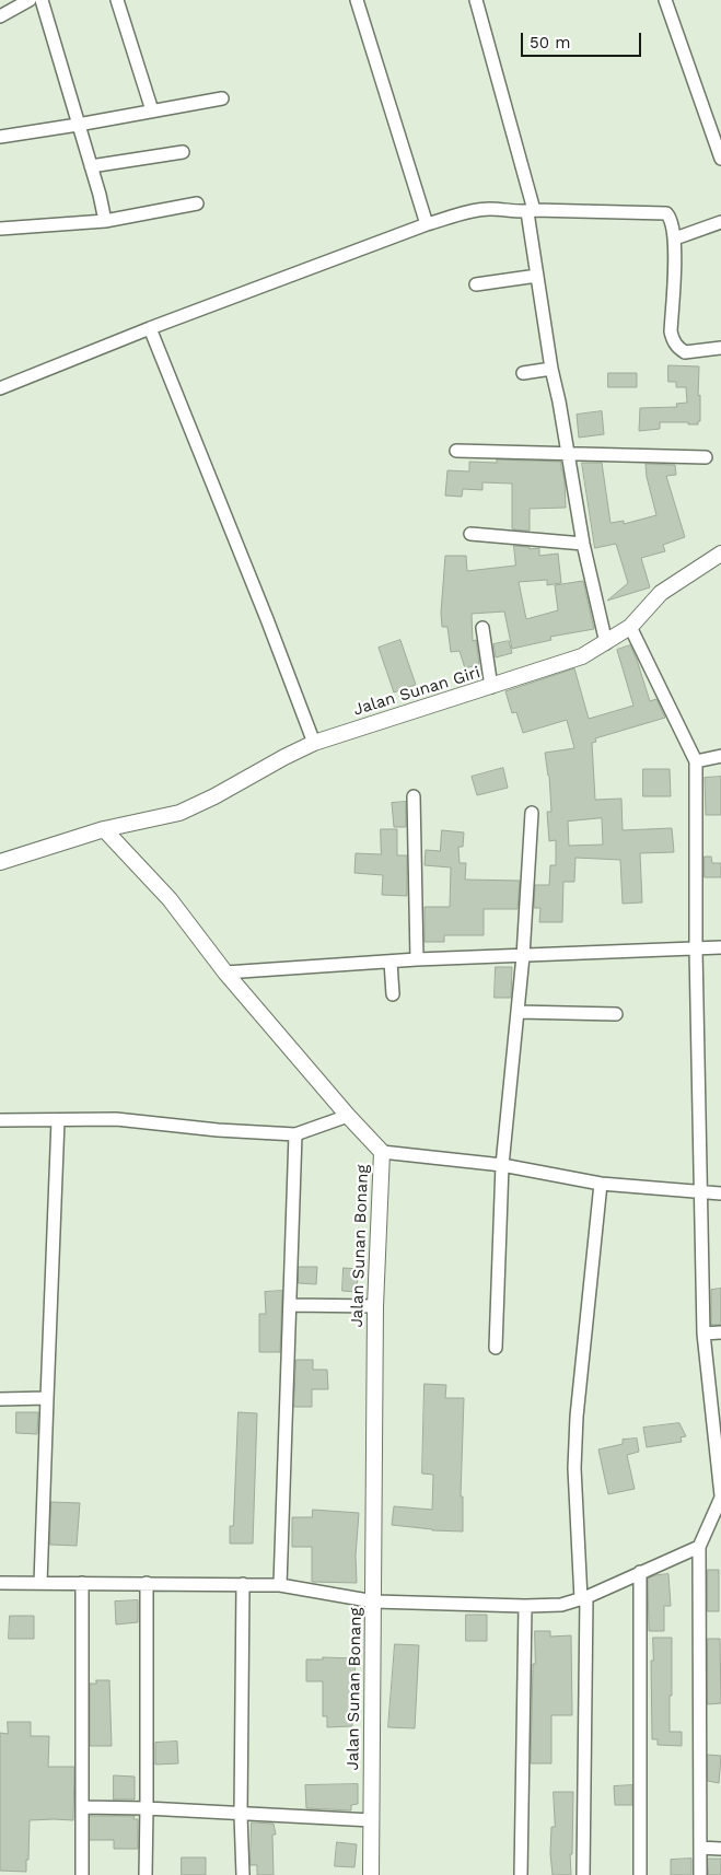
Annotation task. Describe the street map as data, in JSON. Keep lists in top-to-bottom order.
{
  "streets": {
    "street": ["Jalan Sunan Giri", "Jalan Sunan Bonang"]
  },
  "crossings": [
    ["Jalan Sunan Giri", "Jalan Sunan Bonang"]
  ],
  "scale_bar": "50 m"
}
